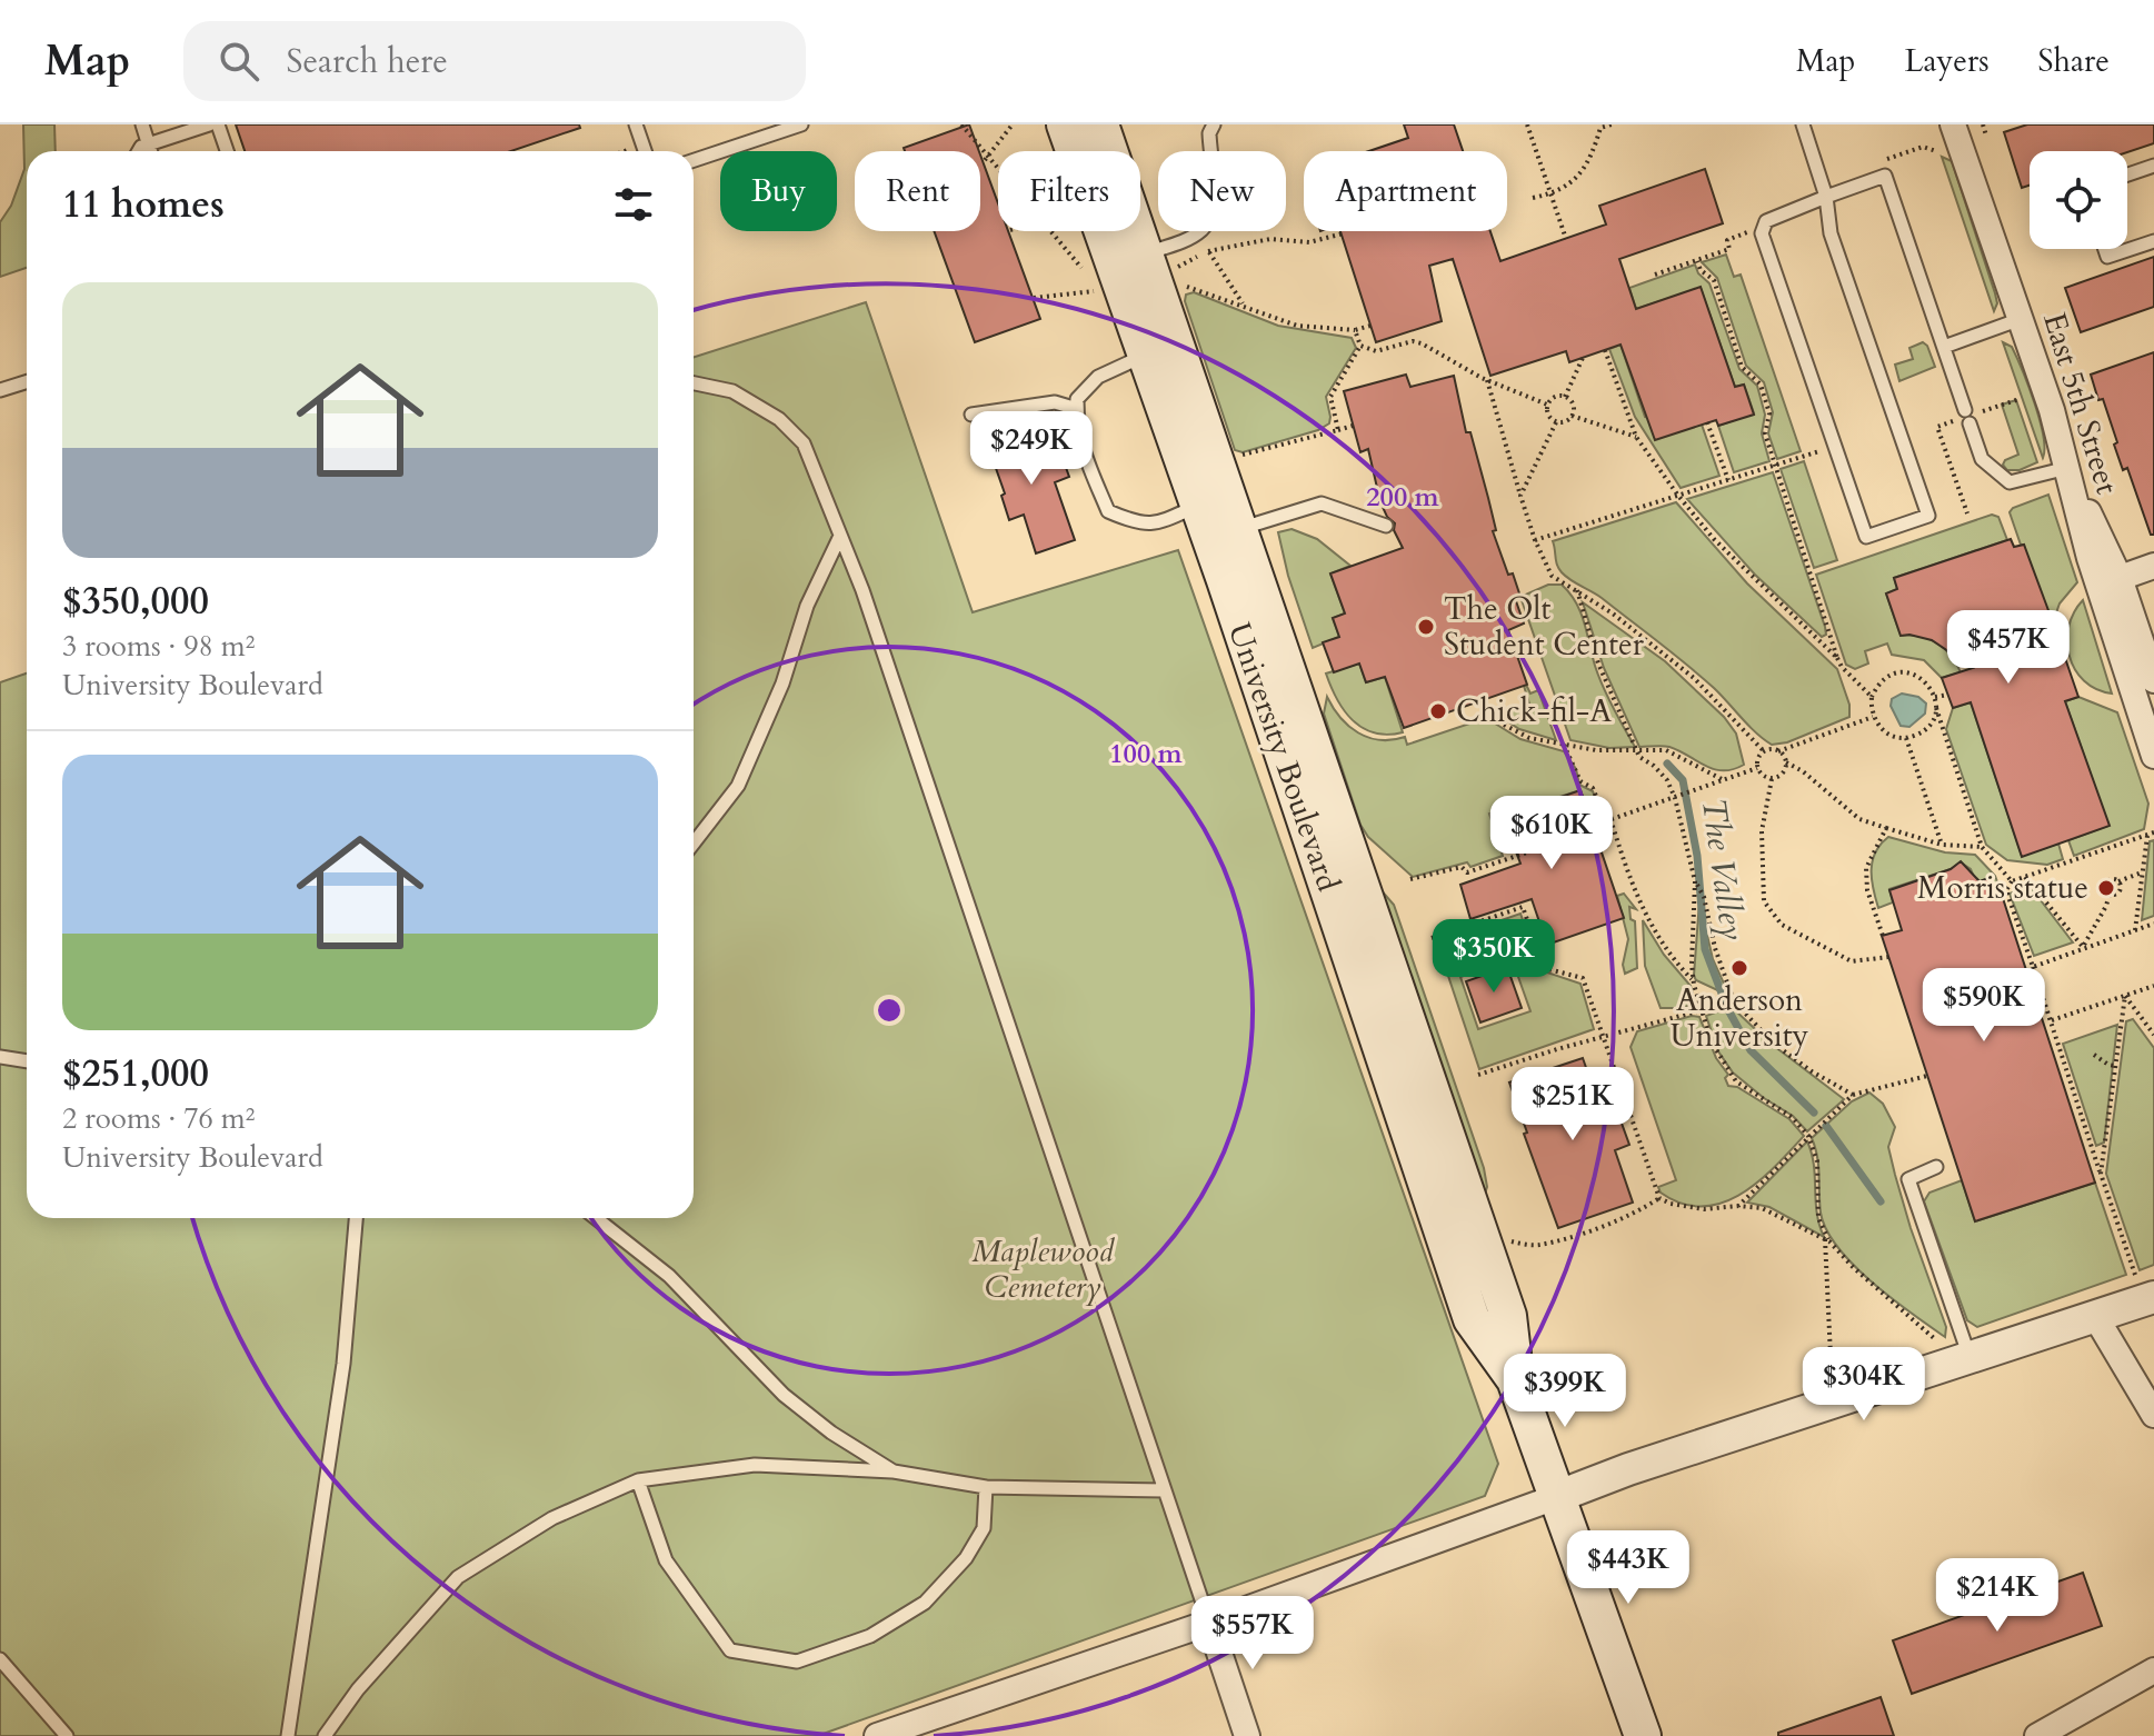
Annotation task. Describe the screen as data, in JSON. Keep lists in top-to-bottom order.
{
  "streets": {
    "main road": ["University Boulevard"],
    "street": ["East 5th Street"]
  },
  "water": ["The Valley"],
  "parks": ["Maplewood Cemetery"],
  "places": [
    "The Olt Student Center",
    "Chick-fil-A",
    "Morris statue",
    "Anderson University"
  ],
  "page": {
    "header": "Map",
    "search": "Search here",
    "nav": ["Map", "Layers", "Share"],
    "chip": [
      "Buy",
      "Rent",
      "Filters",
      "New",
      "Apartment"
    ],
    "heading": "11 homes",
    "list": [
      {
        "name": "$350,000",
        "note": "3 rooms · 98 m² · University Boulevard"
      },
      {
        "name": "$251,000",
        "note": "2 rooms · 76 m² · University Boulevard"
      }
    ],
    "price": [
      "$249K",
      "$457K",
      "$610K",
      "$350K",
      "$590K",
      "$251K",
      "$304K",
      "$399K",
      "$443K",
      "$214K",
      "$557K"
    ]
  },
  "rings": ["200 m", "100 m"]
}
